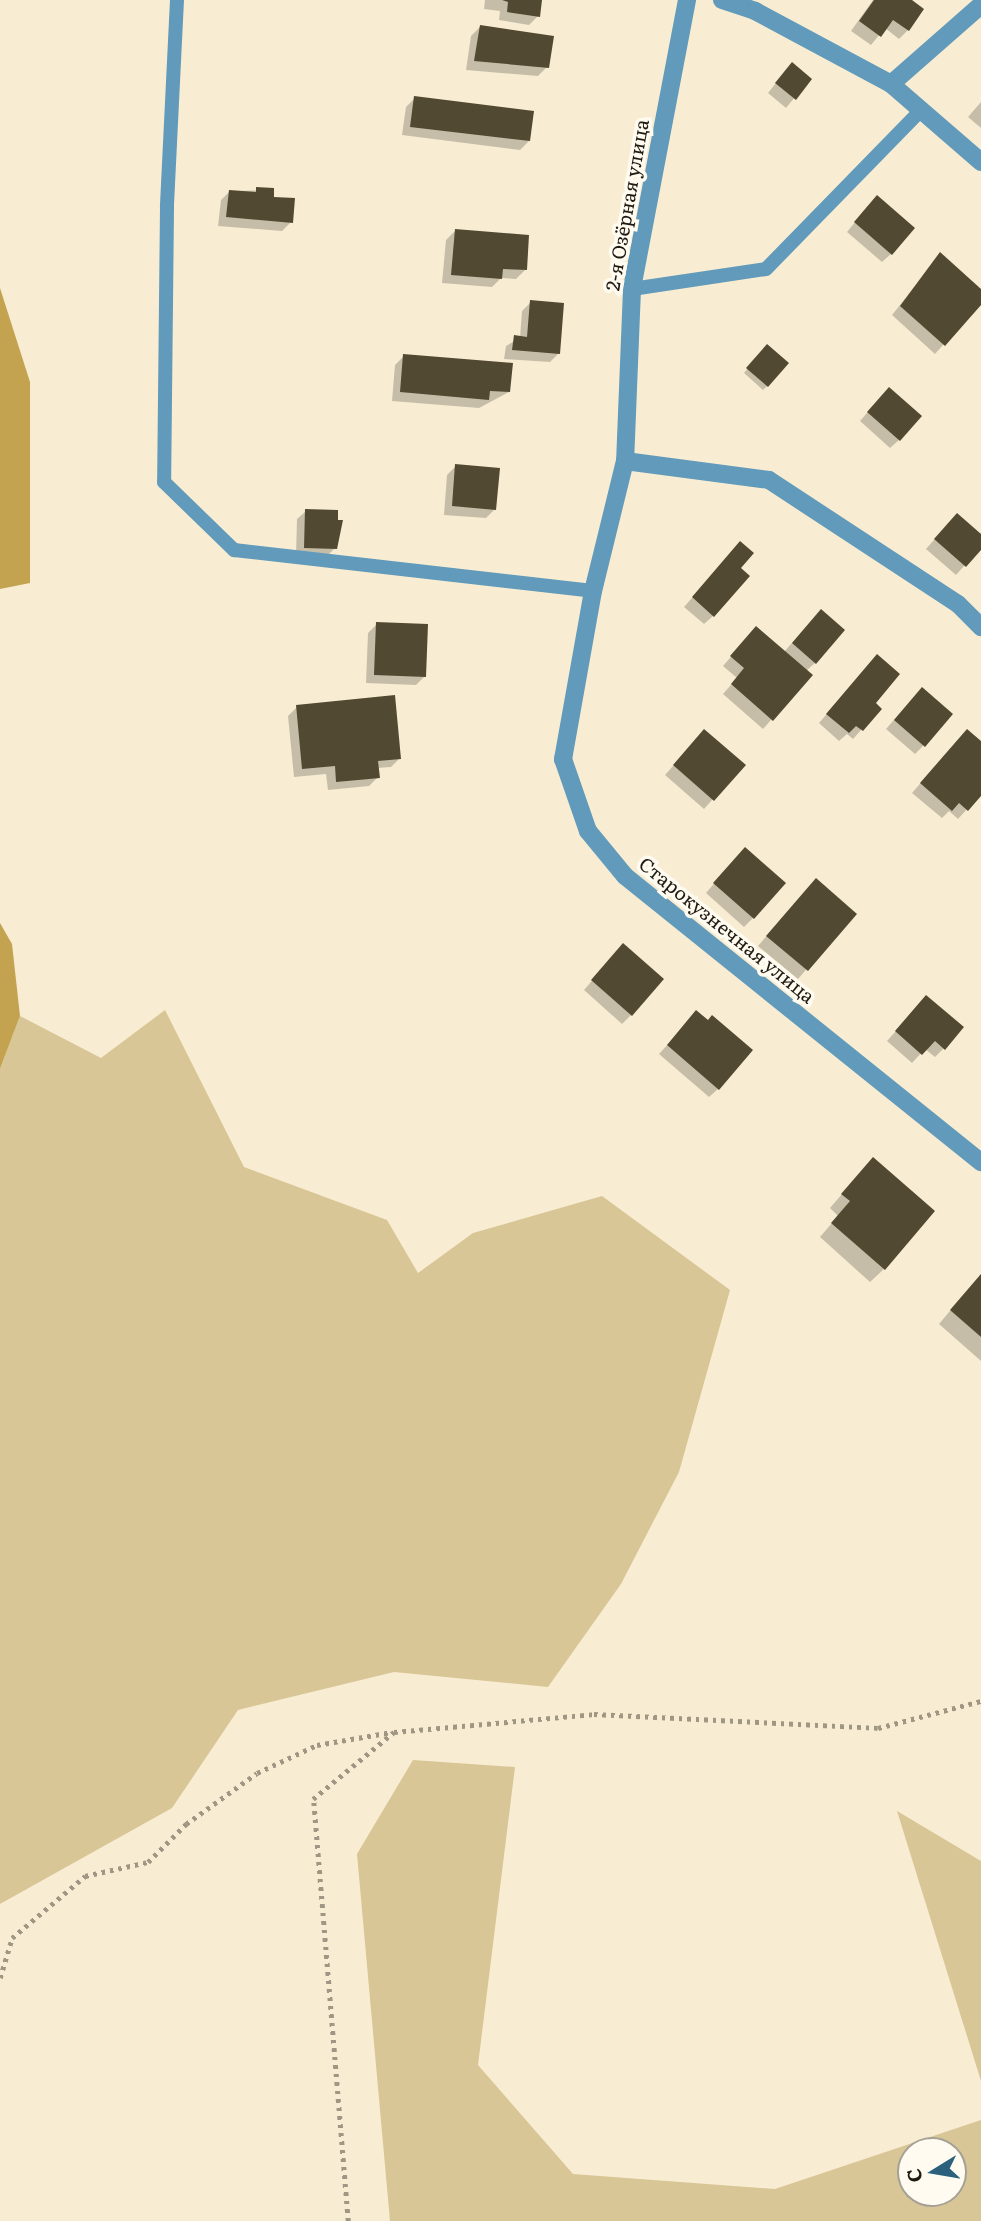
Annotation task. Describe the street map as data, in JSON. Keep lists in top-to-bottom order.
{
  "streets": {
    "street": ["2-я Озёрная улица", "Старокузнечная улица"]
  },
  "crossings": [
    ["2-я Озёрная улица", "Старокузнечная улица"]
  ],
  "north": "left"
}
